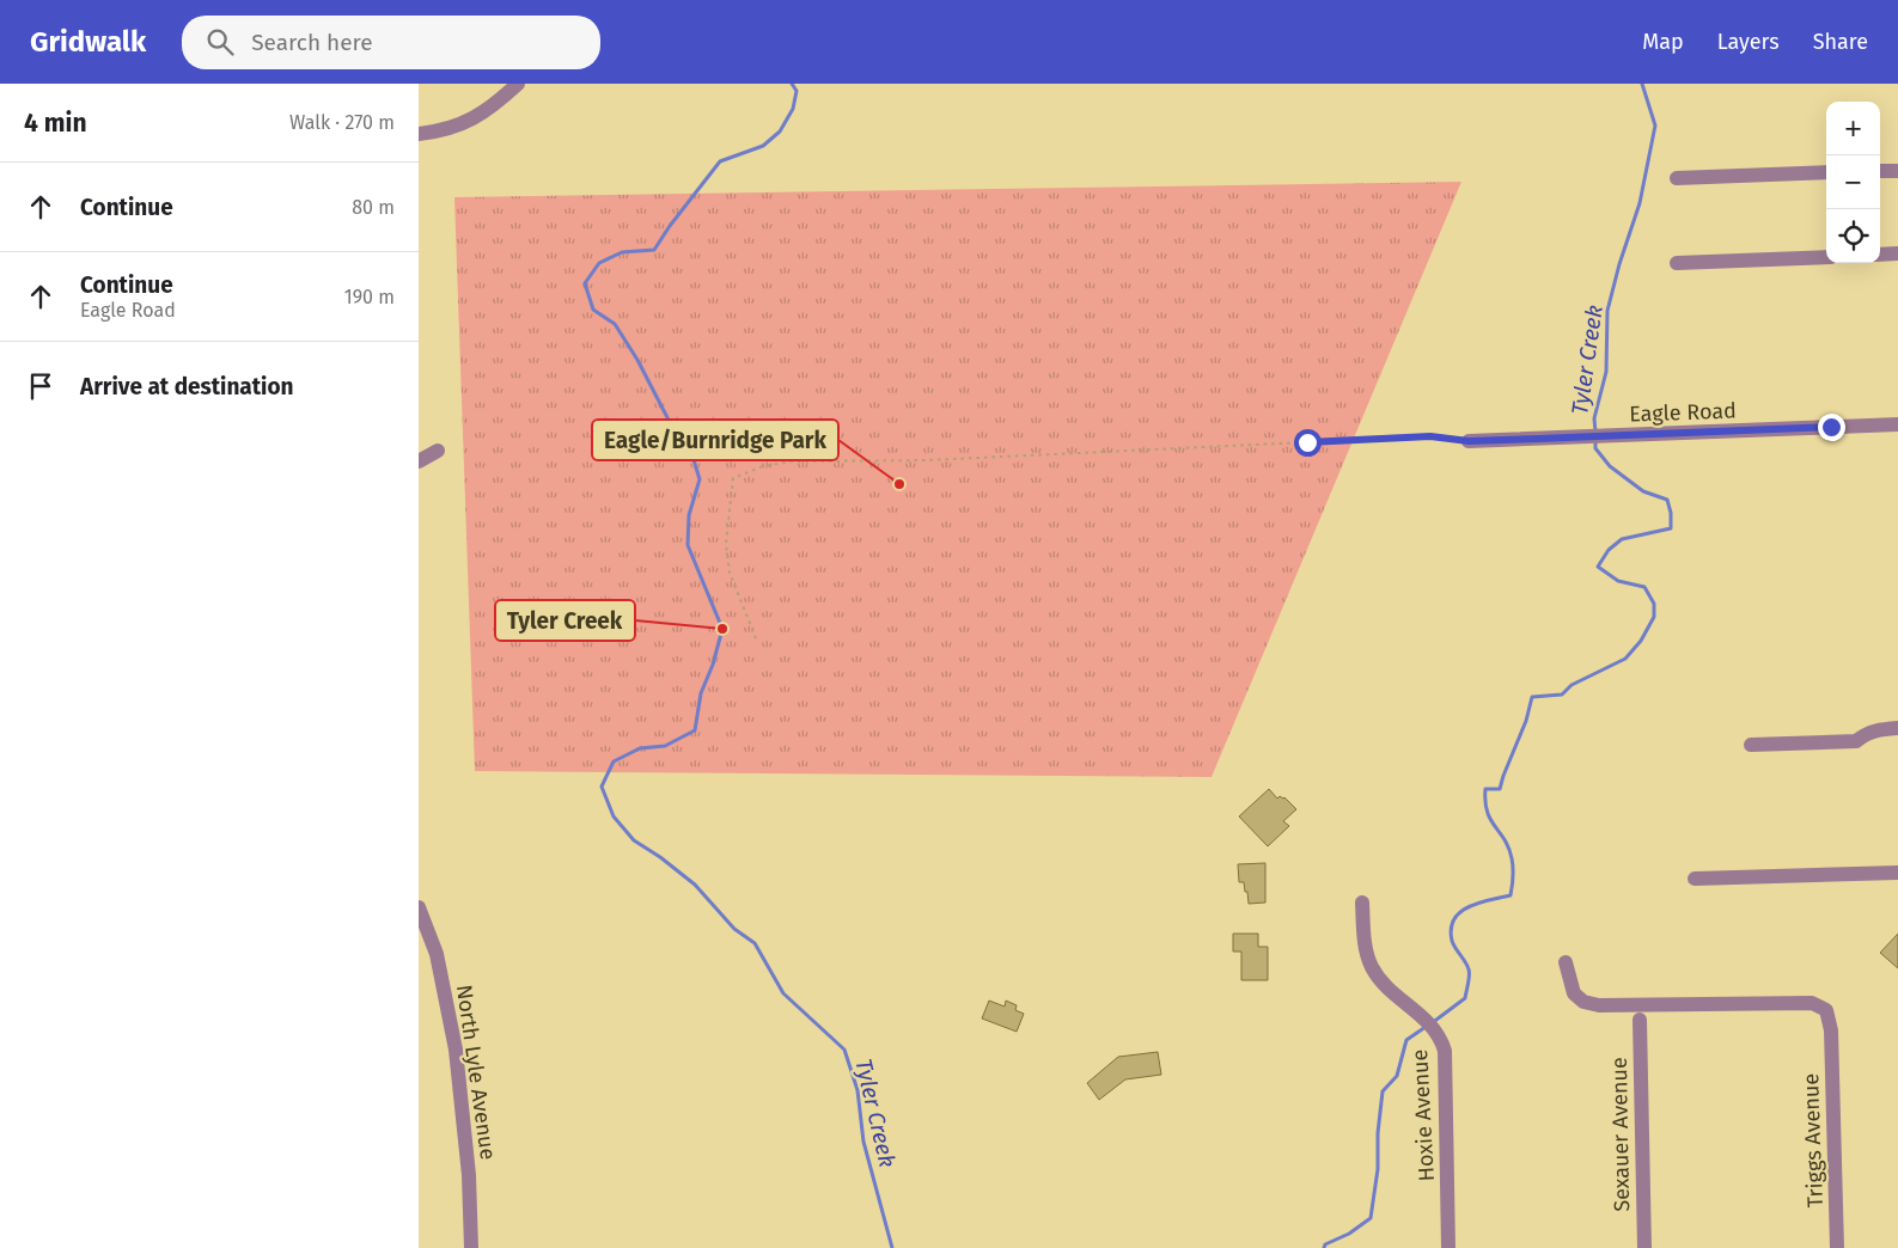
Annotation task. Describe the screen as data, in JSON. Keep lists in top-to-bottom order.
{
  "streets": {
    "street": [
      "Eagle Road",
      "North Lyle Avenue",
      "Hoxie Avenue",
      "Sexauer Avenue",
      "Triggs Avenue"
    ]
  },
  "water": ["Tyler Creek"],
  "places": ["Eagle/Burnridge Park", "Tyler Creek"],
  "page": {
    "header": "Gridwalk",
    "search": "Search here",
    "nav": ["Map", "Layers", "Share"],
    "heading": ["4 min", "Walk · 270 m"],
    "map_buttons": ["+", "−"],
    "list": [
      ["Continue", "80 m"],
      ["Continue", "Eagle Road", "190 m"],
      "Arrive at destination"
    ]
  }
}
